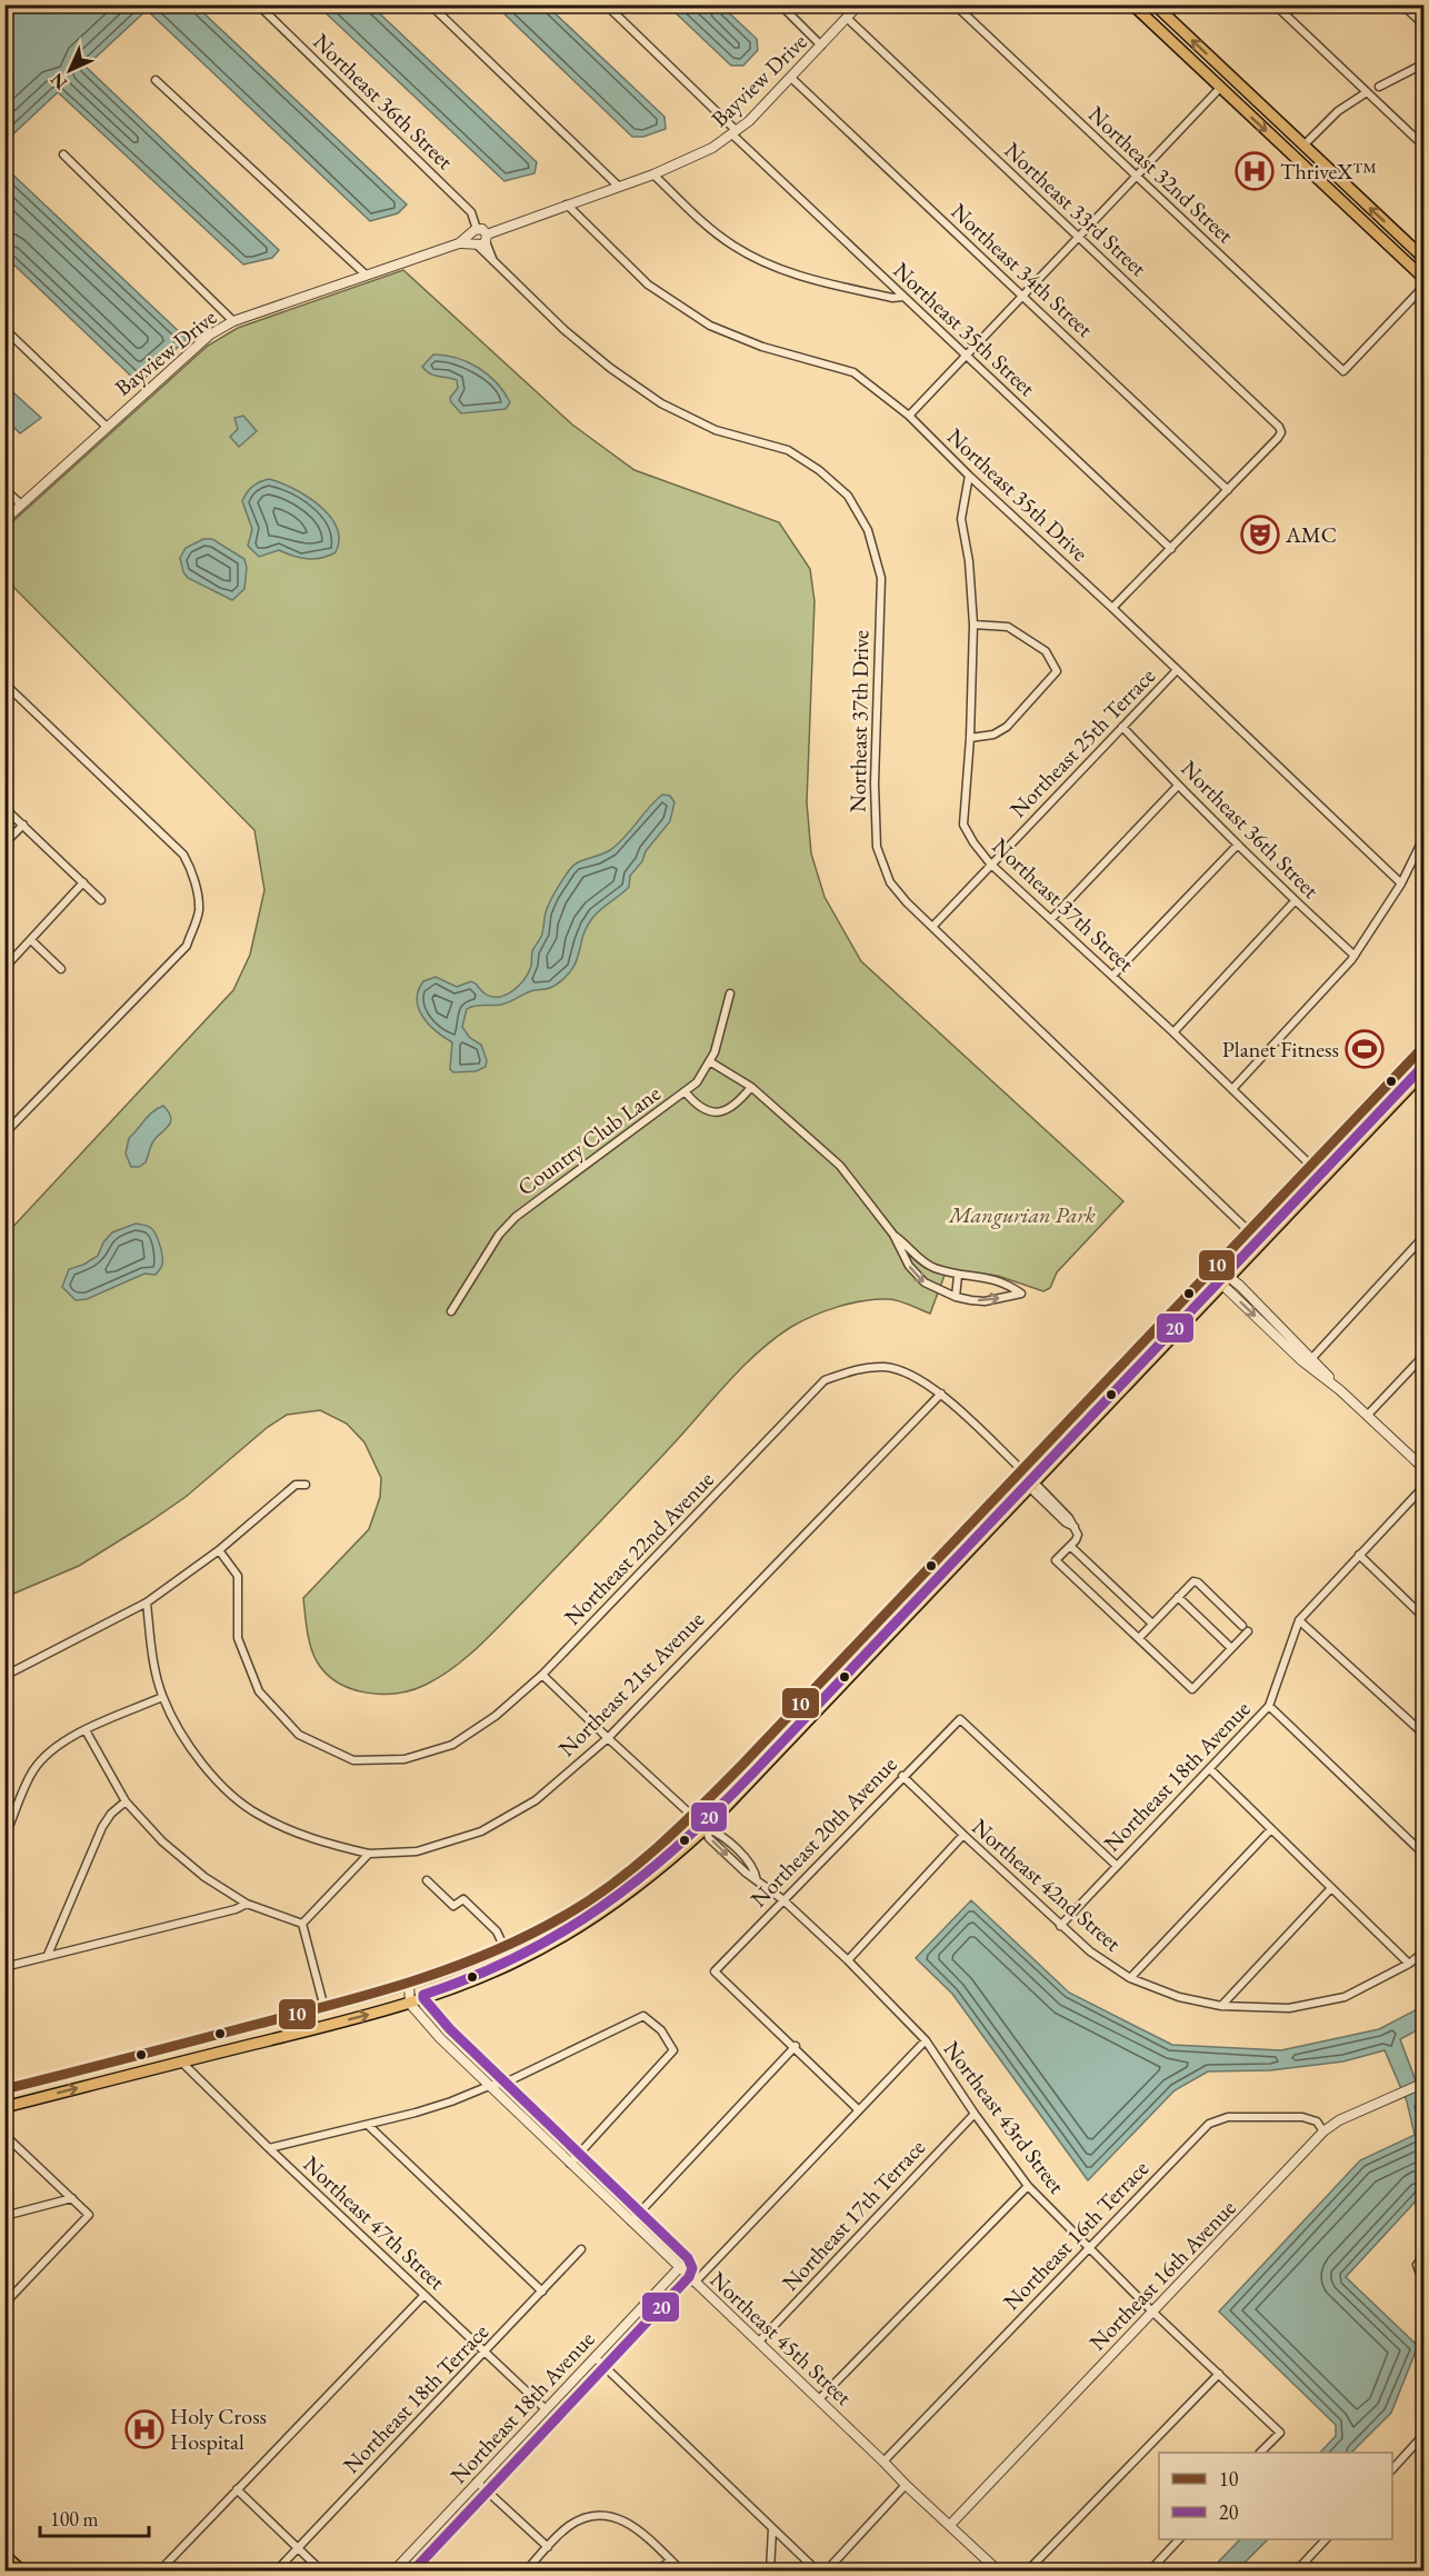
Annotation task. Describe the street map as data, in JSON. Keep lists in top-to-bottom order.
{
  "streets": {
    "street": [
      "Bayview Drive",
      "Northeast 36th Street",
      "Northeast 32nd Street",
      "Northeast 33rd Street",
      "Northeast 34th Street",
      "Northeast 35th Street",
      "Northeast 35th Drive",
      "Northeast 37th Drive",
      "Northeast 25th Terrace",
      "Northeast 37th Street",
      "Country Club Lane",
      "Northeast 22nd Avenue",
      "Northeast 21st Avenue",
      "Northeast 18th Avenue",
      "Northeast 20th Avenue",
      "Northeast 42nd Street",
      "Northeast 43rd Street",
      "Northeast 17th Terrace",
      "Northeast 47th Street",
      "Northeast 16th Terrace",
      "Northeast 16th Avenue",
      "Northeast 45th Street",
      "Northeast 18th Terrace"
    ]
  },
  "crossings": [
    ["Bayview Drive", "Northeast 36th Street"],
    ["Bayview Drive", "Northeast 33rd Street"],
    ["Bayview Drive", "Northeast 34th Street"],
    ["Bayview Drive", "Northeast 35th Street"],
    ["Bayview Drive", "Northeast 35th Drive"],
    ["Bayview Drive", "Northeast 37th Drive"],
    ["Northeast 36th Street", "Northeast 37th Drive"],
    ["Northeast 36th Street", "Northeast 25th Terrace"],
    ["Northeast 33rd Street", "Northeast 34th Street"],
    ["Northeast 35th Drive", "Northeast 25th Terrace"],
    ["Northeast 35th Drive", "Northeast 37th Street"],
    ["Northeast 37th Drive", "Northeast 25th Terrace"],
    ["Northeast 25th Terrace", "Northeast 37th Street"],
    ["Northeast 22nd Avenue", "Northeast 21st Avenue"],
    ["Northeast 22nd Avenue", "Northeast 43rd Street"],
    ["Northeast 21st Avenue", "Northeast 43rd Street"],
    ["Northeast 18th Avenue", "Northeast 20th Avenue"],
    ["Northeast 18th Avenue", "Northeast 42nd Street"],
    ["Northeast 18th Avenue", "Northeast 47th Street"],
    ["Northeast 18th Avenue", "Northeast 45th Street"],
    ["Northeast 20th Avenue", "Northeast 42nd Street"],
    ["Northeast 20th Avenue", "Northeast 43rd Street"],
    ["Northeast 43rd Street", "Northeast 17th Terrace"],
    ["Northeast 43rd Street", "Northeast 16th Terrace"],
    ["Northeast 43rd Street", "Northeast 16th Avenue"],
    ["Northeast 17th Terrace", "Northeast 45th Street"],
    ["Northeast 47th Street", "Northeast 18th Terrace"],
    ["Northeast 16th Terrace", "Northeast 16th Avenue"],
    ["Northeast 16th Terrace", "Northeast 45th Street"],
    ["Northeast 16th Avenue", "Northeast 45th Street"]
  ],
  "parks": ["Mangurian Park"],
  "places": {
    "hospital": ["ThriveX™", "Holy Cross Hospital"],
    "theatre": ["AMC"],
    "sports": ["Planet Fitness"]
  },
  "lines": ["transit line 10", "transit line 20"],
  "legend": ["10", "20"],
  "scale_bar": "100 m",
  "north": "bottom left"
}
